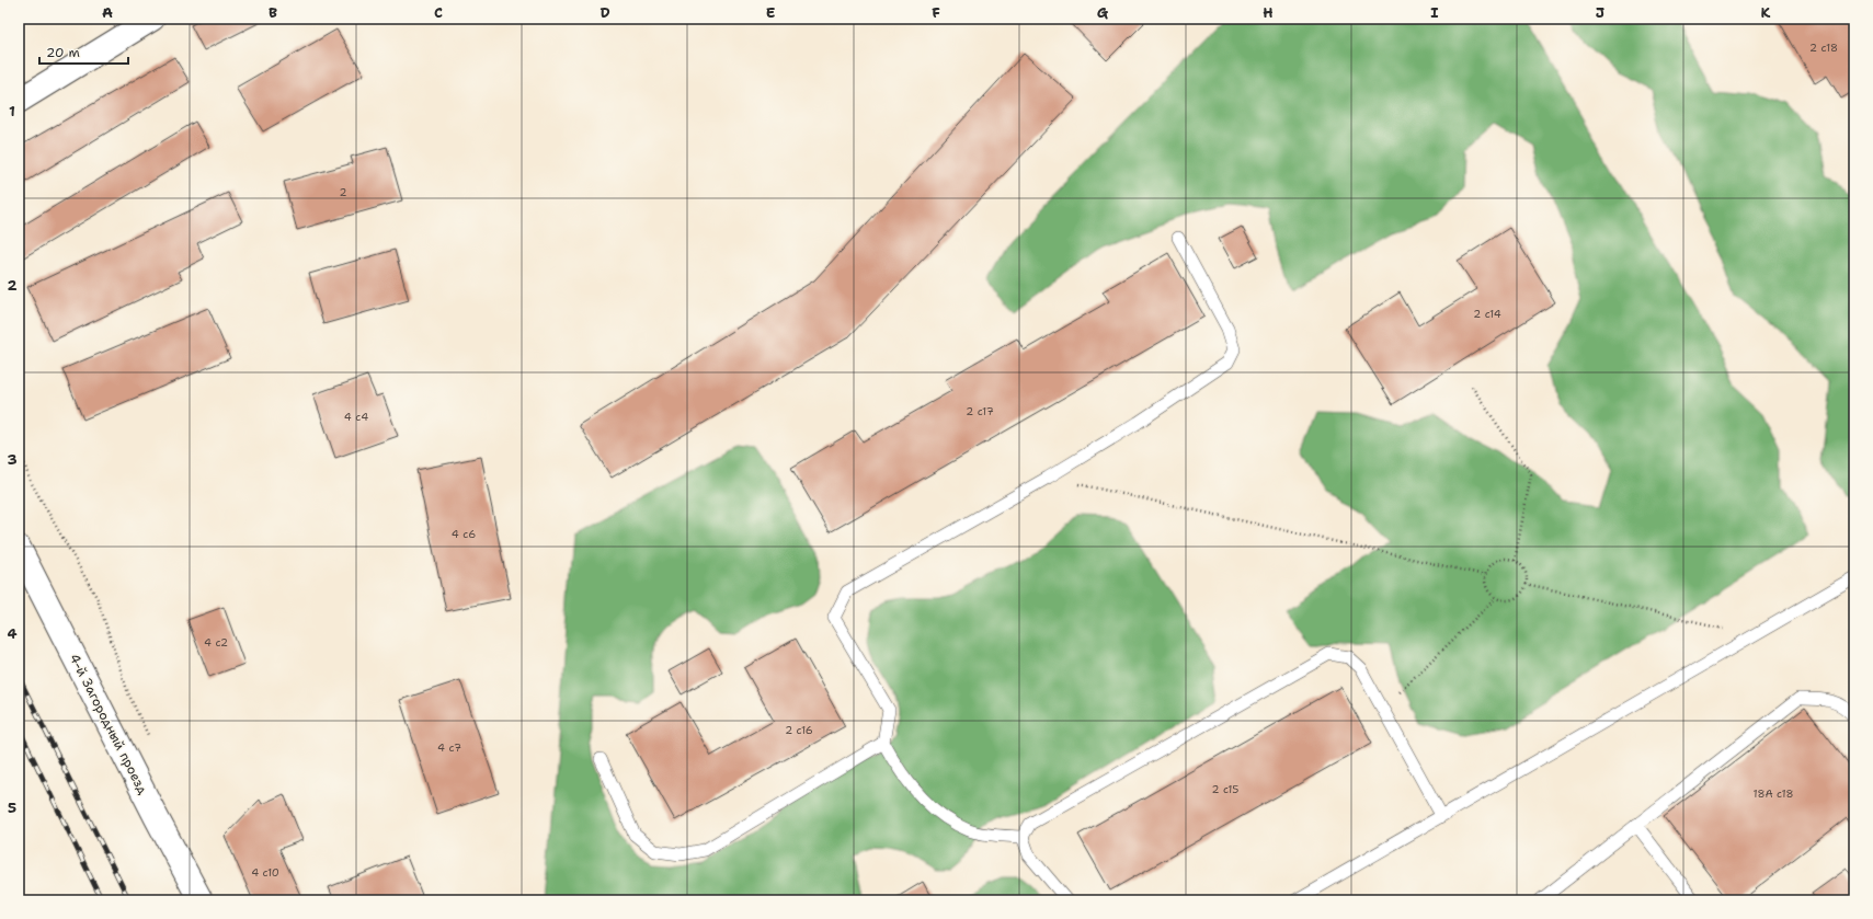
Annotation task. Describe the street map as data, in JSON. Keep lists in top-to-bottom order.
{
  "streets": {
    "street": ["4-й Загородный проезд"]
  },
  "house_numbers": [
    "2 с18",
    "2",
    "2 с14",
    "2 с17",
    "4 с4",
    "4 с6",
    "4 с2",
    "2 с16",
    "4 с7",
    "2 с15",
    "18А с18",
    "4 с10"
  ],
  "scale_bar": "20 m",
  "grid": {
    "columns": [
      "A",
      "B",
      "C",
      "D",
      "E",
      "F",
      "G",
      "H",
      "I",
      "J",
      "K"
    ],
    "rows": [
      "1",
      "2",
      "3",
      "4",
      "5"
    ]
  }
}
